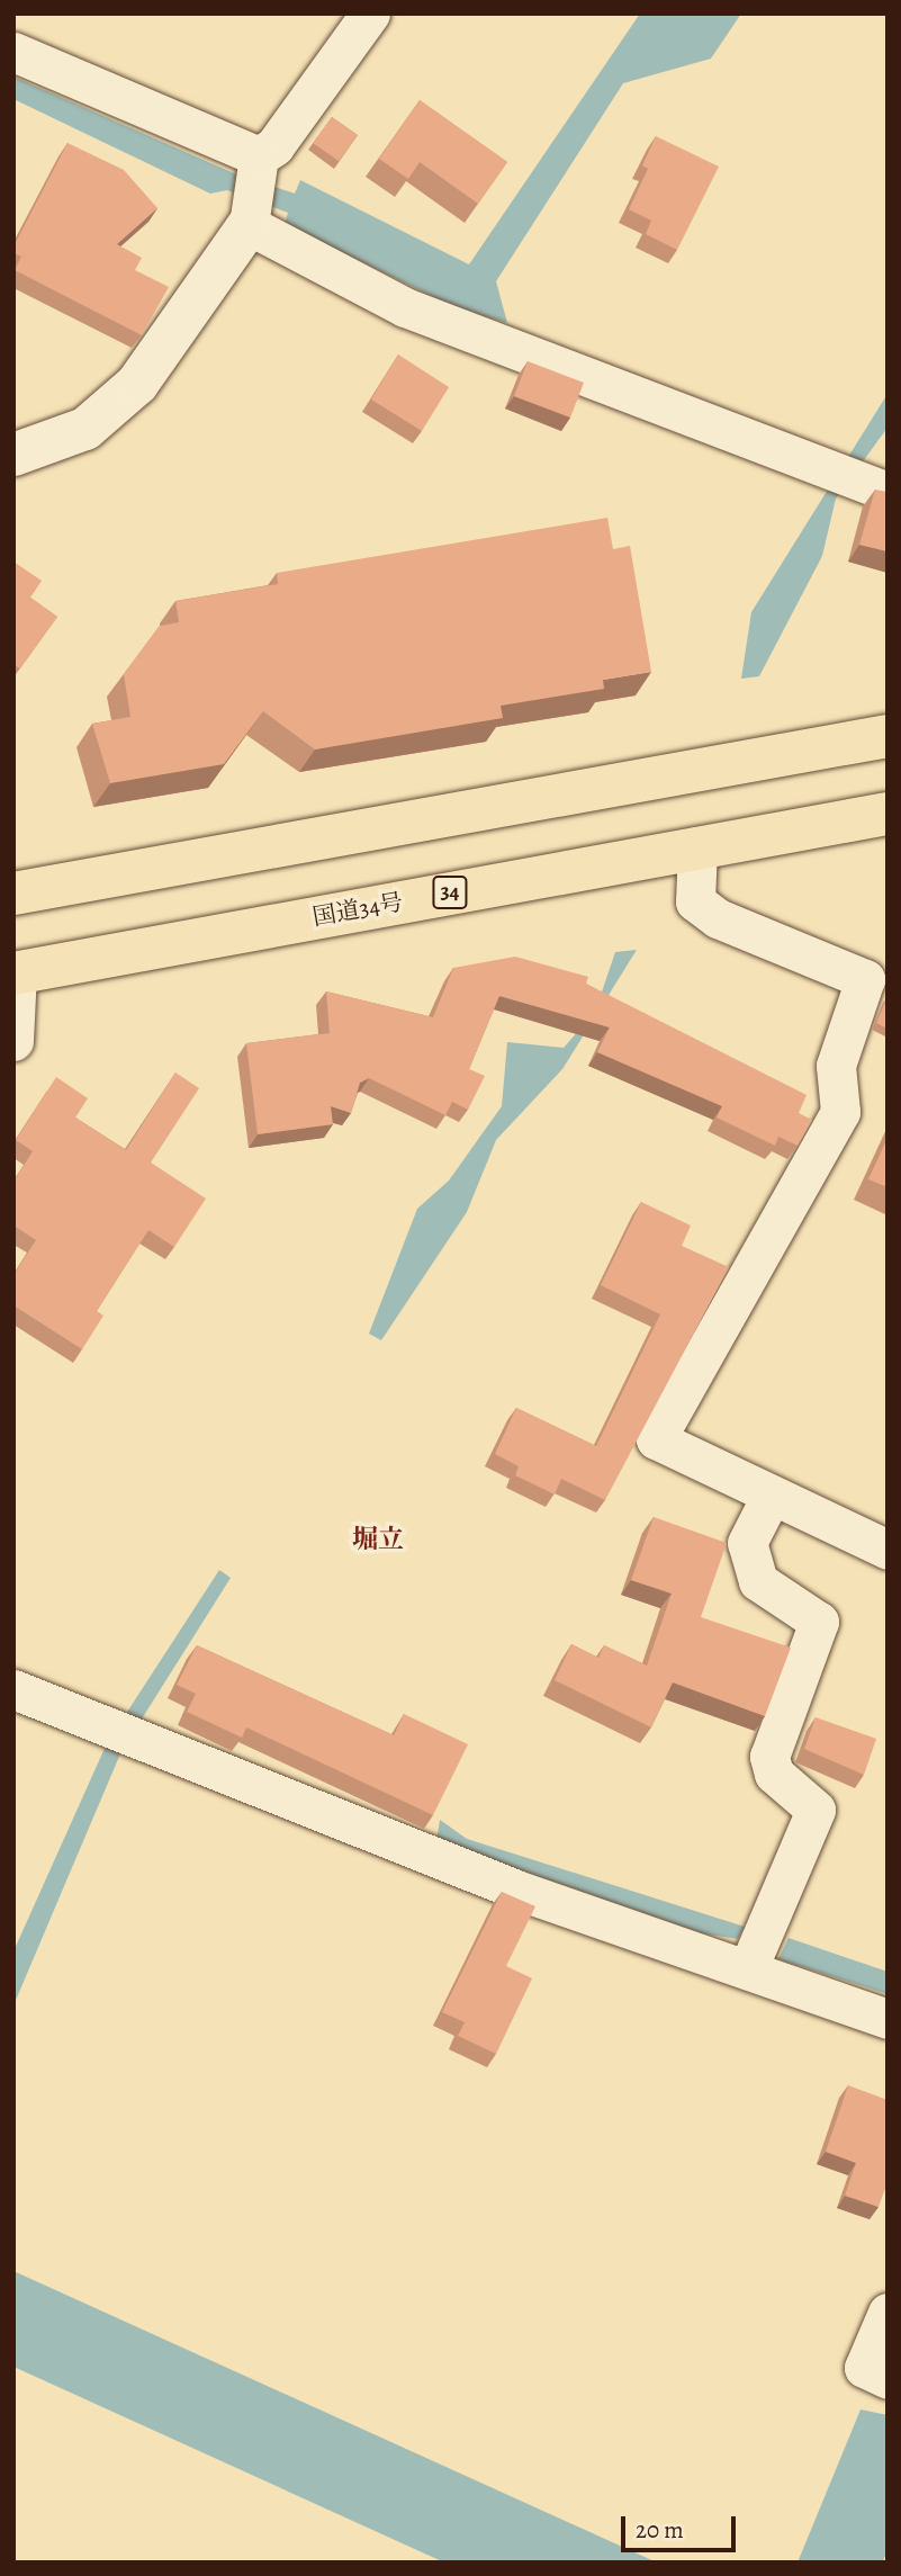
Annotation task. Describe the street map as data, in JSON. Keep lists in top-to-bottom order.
{
  "streets": {
    "highway": ["34", "国道34号"]
  },
  "districts": ["堀立"],
  "scale_bar": "20 m"
}
